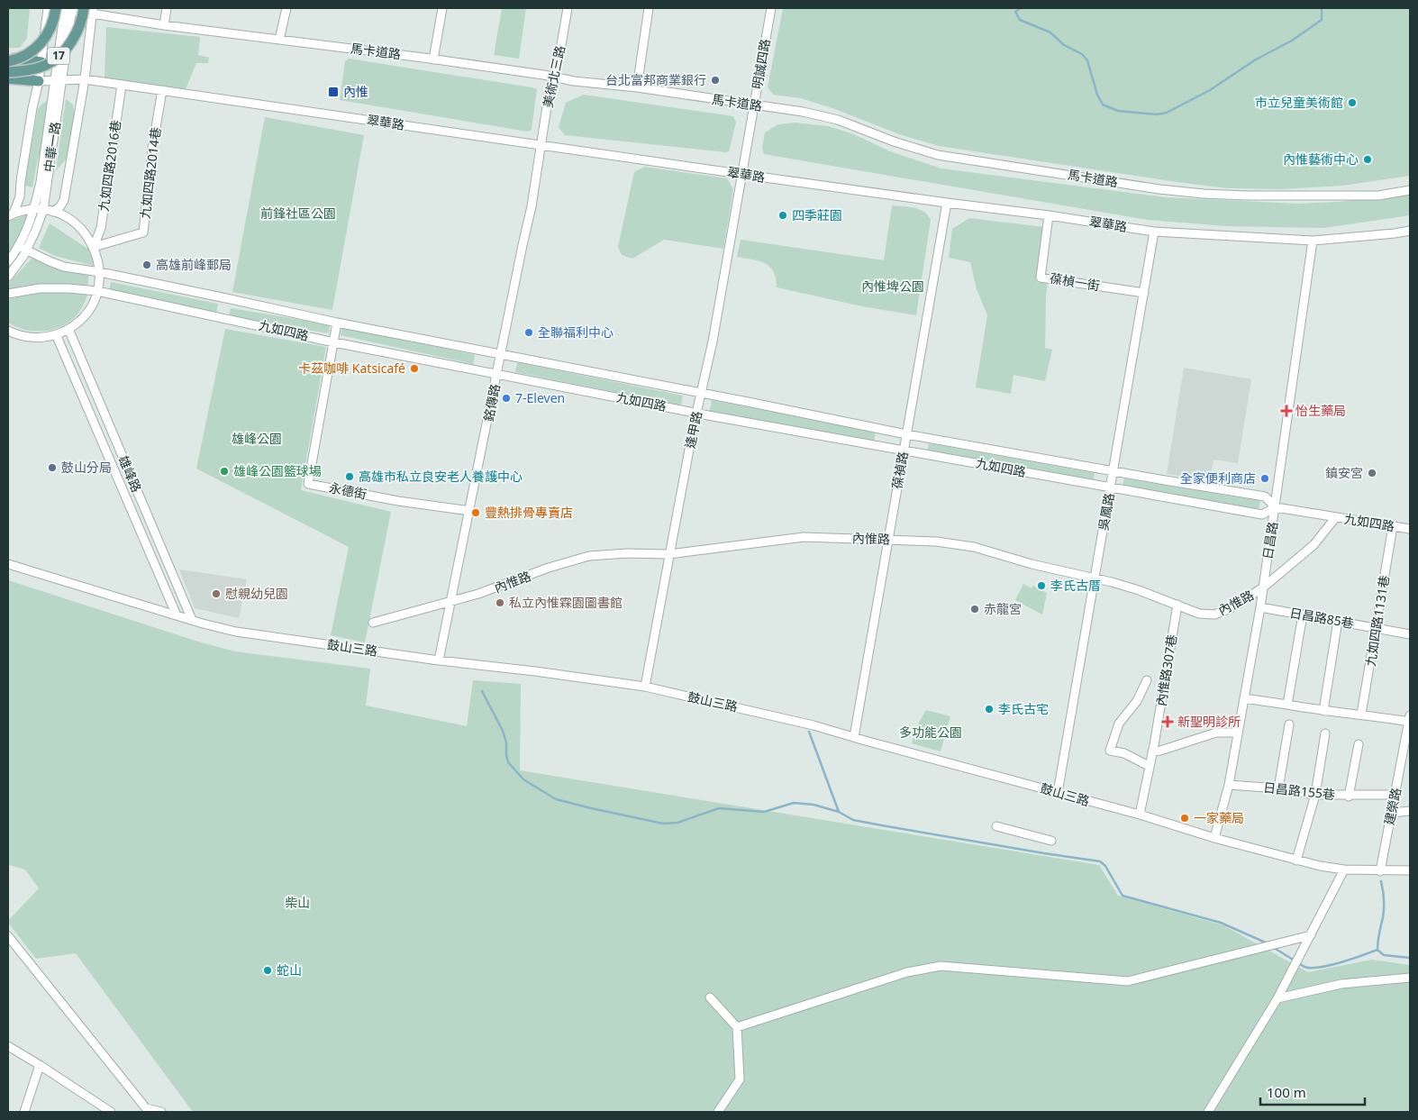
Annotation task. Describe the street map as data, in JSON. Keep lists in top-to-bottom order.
{
  "streets": {
    "main road": ["17"],
    "street": [
      "馬卡道路",
      "明誠四路",
      "美術北三路",
      "翠華路",
      "中華一路",
      "九如四路2016巷",
      "九如四路2014巷",
      "葆楨一街",
      "九如四路",
      "銘傳路",
      "逢甲路",
      "葆禎路",
      "雄峰路",
      "永德街",
      "吳鳳路",
      "內惟路",
      "日昌路",
      "日昌路85巷",
      "九如四路1131巷",
      "鼓山三路",
      "內惟路307巷",
      "日昌路155巷",
      "建榮路"
    ]
  },
  "crossings": [
    ["馬卡道路", "17"],
    ["馬卡道路", "明誠四路"],
    ["馬卡道路", "美術北三路"],
    ["馬卡道路", "中華一路"],
    ["17", "中華一路"],
    ["明誠四路", "翠華路"],
    ["明誠四路", "逢甲路"],
    ["美術北三路", "翠華路"],
    ["美術北三路", "銘傳路"],
    ["翠華路", "中華一路"],
    ["翠華路", "九如四路2016巷"],
    ["翠華路", "九如四路2014巷"],
    ["翠華路", "葆楨一街"],
    ["翠華路", "銘傳路"],
    ["翠華路", "逢甲路"],
    ["翠華路", "葆禎路"],
    ["翠華路", "吳鳳路"],
    ["翠華路", "日昌路"],
    ["中華一路", "九如四路"],
    ["九如四路2016巷", "九如四路2014巷"],
    ["葆楨一街", "吳鳳路"],
    ["九如四路", "銘傳路"],
    ["九如四路", "逢甲路"],
    ["九如四路", "葆禎路"],
    ["九如四路", "永德街"],
    ["九如四路", "吳鳳路"],
    ["九如四路", "內惟路"],
    ["九如四路", "日昌路"],
    ["九如四路", "九如四路1131巷"],
    ["銘傳路", "永德街"],
    ["銘傳路", "內惟路"],
    ["銘傳路", "鼓山三路"],
    ["逢甲路", "內惟路"],
    ["逢甲路", "鼓山三路"],
    ["葆禎路", "內惟路"],
    ["葆禎路", "鼓山三路"],
    ["雄峰路", "鼓山三路"],
    ["吳鳳路", "內惟路"],
    ["吳鳳路", "鼓山三路"],
    ["內惟路", "日昌路"],
    ["內惟路", "內惟路307巷"],
    ["日昌路", "日昌路85巷"],
    ["日昌路", "鼓山三路"],
    ["日昌路", "日昌路155巷"],
    ["日昌路85巷", "九如四路1131巷"],
    ["鼓山三路", "內惟路307巷"],
    ["鼓山三路", "建榮路"],
    ["日昌路155巷", "建榮路"]
  ],
  "parks": [
    "前鋒社區公園",
    "內惟埤公園",
    "雄峰公園",
    "多功能公園",
    "柴山"
  ],
  "places": {
    "other": [
      "台北富邦商業銀行",
      "市立兒童美術館",
      "內惟藝術中心",
      "四季莊園",
      "高雄前峰郵局",
      "全聯福利中心",
      "卡茲咖啡 Katsicafé",
      "7-Eleven",
      "鼓山分局",
      "雄峰公園籃球場",
      "鎮安宮",
      "高雄市私立良安老人養護中心",
      "全家便利商店",
      "豐熱排骨專賣店",
      "李氏古厝",
      "慰親幼兒園",
      "私立內惟霖園圖書館",
      "赤龍宮",
      "李氏古宅",
      "一家藥局",
      "蛇山"
    ],
    "transit": ["內惟"],
    "health": ["怡生藥局", "新聖明診所"]
  },
  "scale_bar": "100 m"
}
